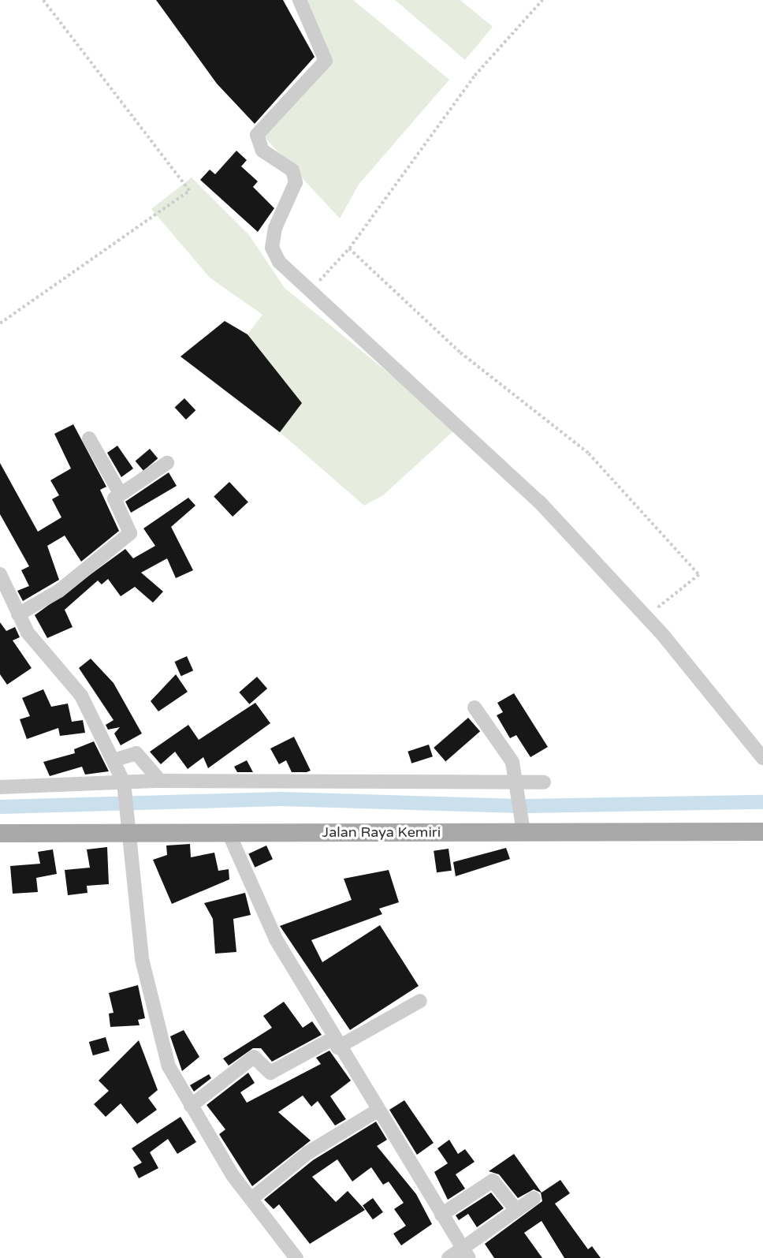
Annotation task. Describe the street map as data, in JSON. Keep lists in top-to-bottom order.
{
  "streets": {
    "main road": ["Jalan Raya Kemiri"]
  }
}
